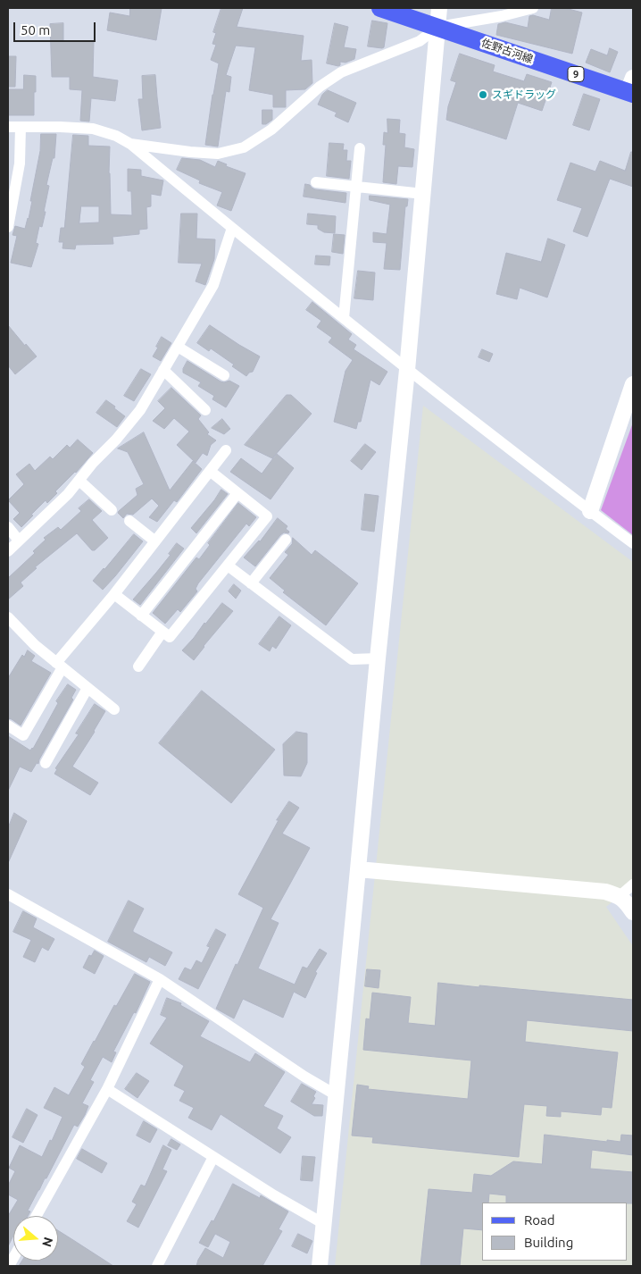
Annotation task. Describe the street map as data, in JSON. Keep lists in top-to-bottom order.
{
  "streets": {
    "main road": ["佐野古河線", "9"]
  },
  "places": ["スギドラッグ"],
  "legend": ["Road", "Building"],
  "scale_bar": "50 m",
  "north": "right"
}
